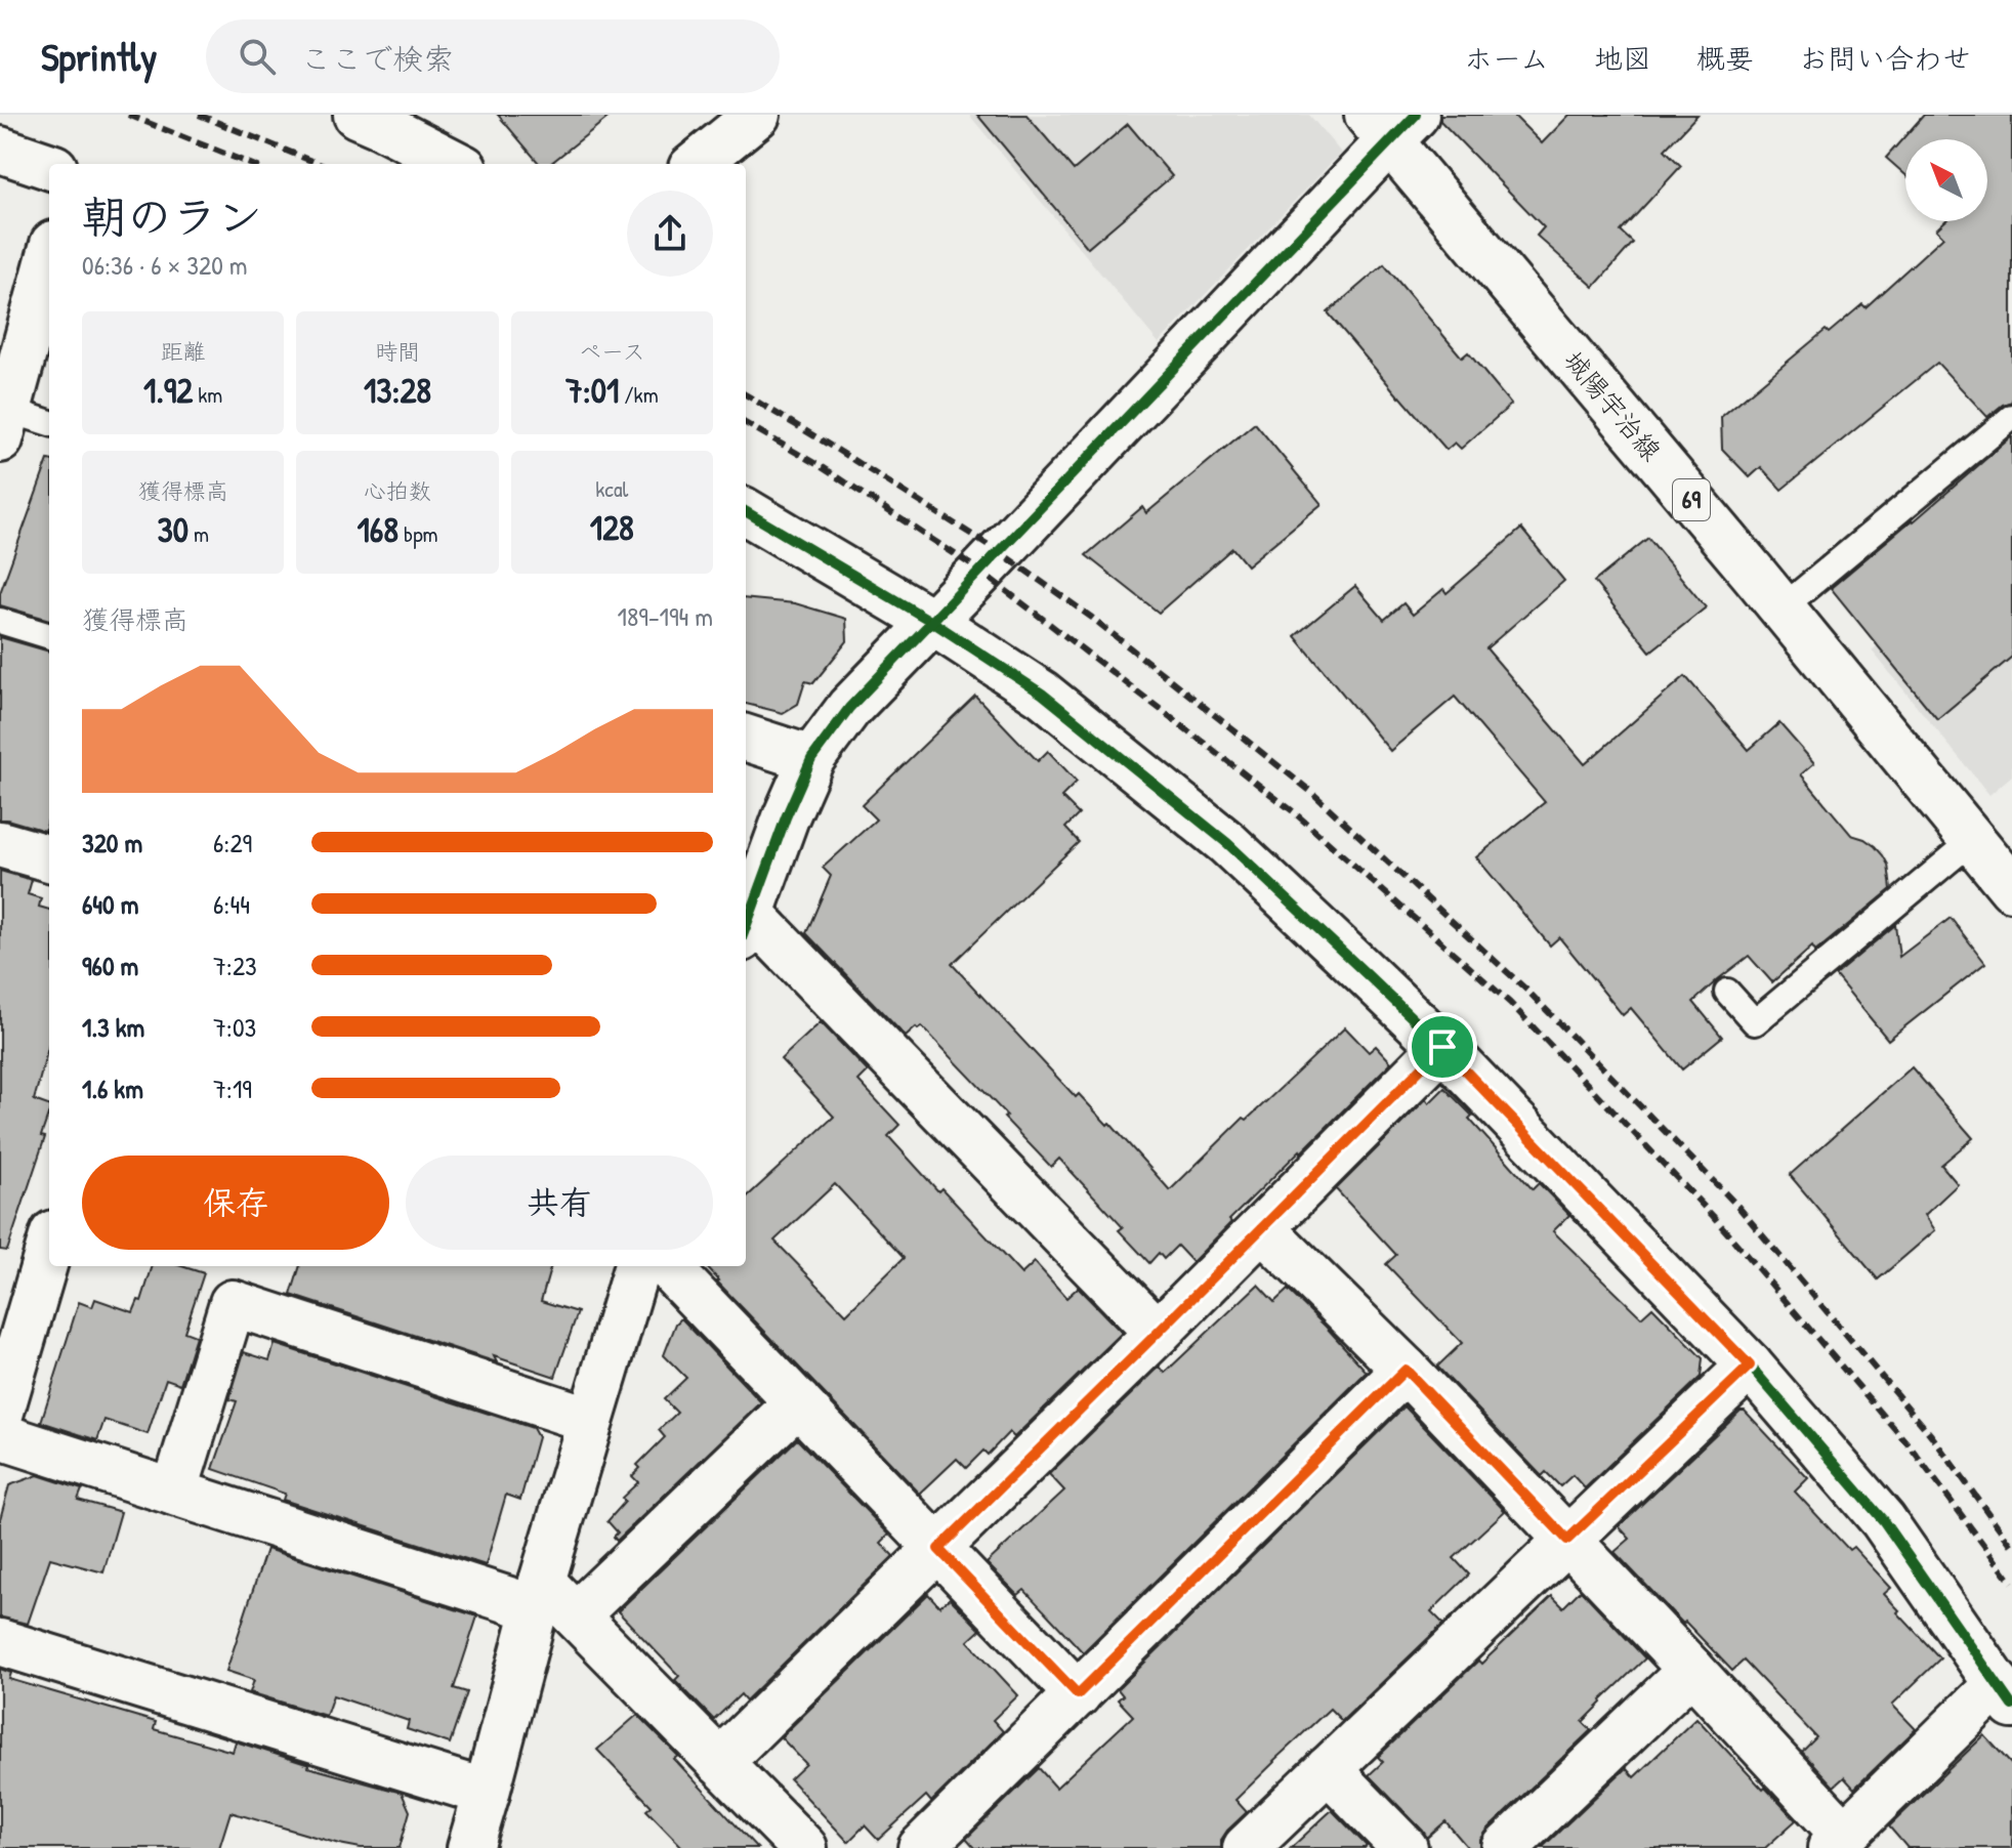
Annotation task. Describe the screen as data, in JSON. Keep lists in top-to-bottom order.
{
  "streets": {
    "street": ["城陽宇治線", "69"]
  },
  "north": "top left",
  "page": {
    "header": "Sprintly",
    "search": "ここで検索",
    "nav": [
      "ホーム",
      "地図",
      "概要",
      "お問い合わせ"
    ],
    "heading": ["朝のラン", "06:36 · 6 × 320 m"],
    "stats": [
      ["距離", "1.92 km"],
      ["時間", "13:28"],
      ["ペース", "7:01 /km"],
      ["獲得標高", "30 m"],
      ["心拍数", "168 bpm"],
      ["kcal", "128"]
    ],
    "chart": ["獲得標高", "189–194 m"],
    "list": [
      {
        "name": "320 m",
        "note": "6:29"
      },
      {
        "name": "640 m",
        "note": "6:44"
      },
      {
        "name": "960 m",
        "note": "7:23"
      },
      {
        "name": "1.3 km",
        "note": "7:03"
      },
      {
        "name": "1.6 km",
        "note": "7:19"
      }
    ],
    "buttons": ["保存", "共有"]
  }
}
